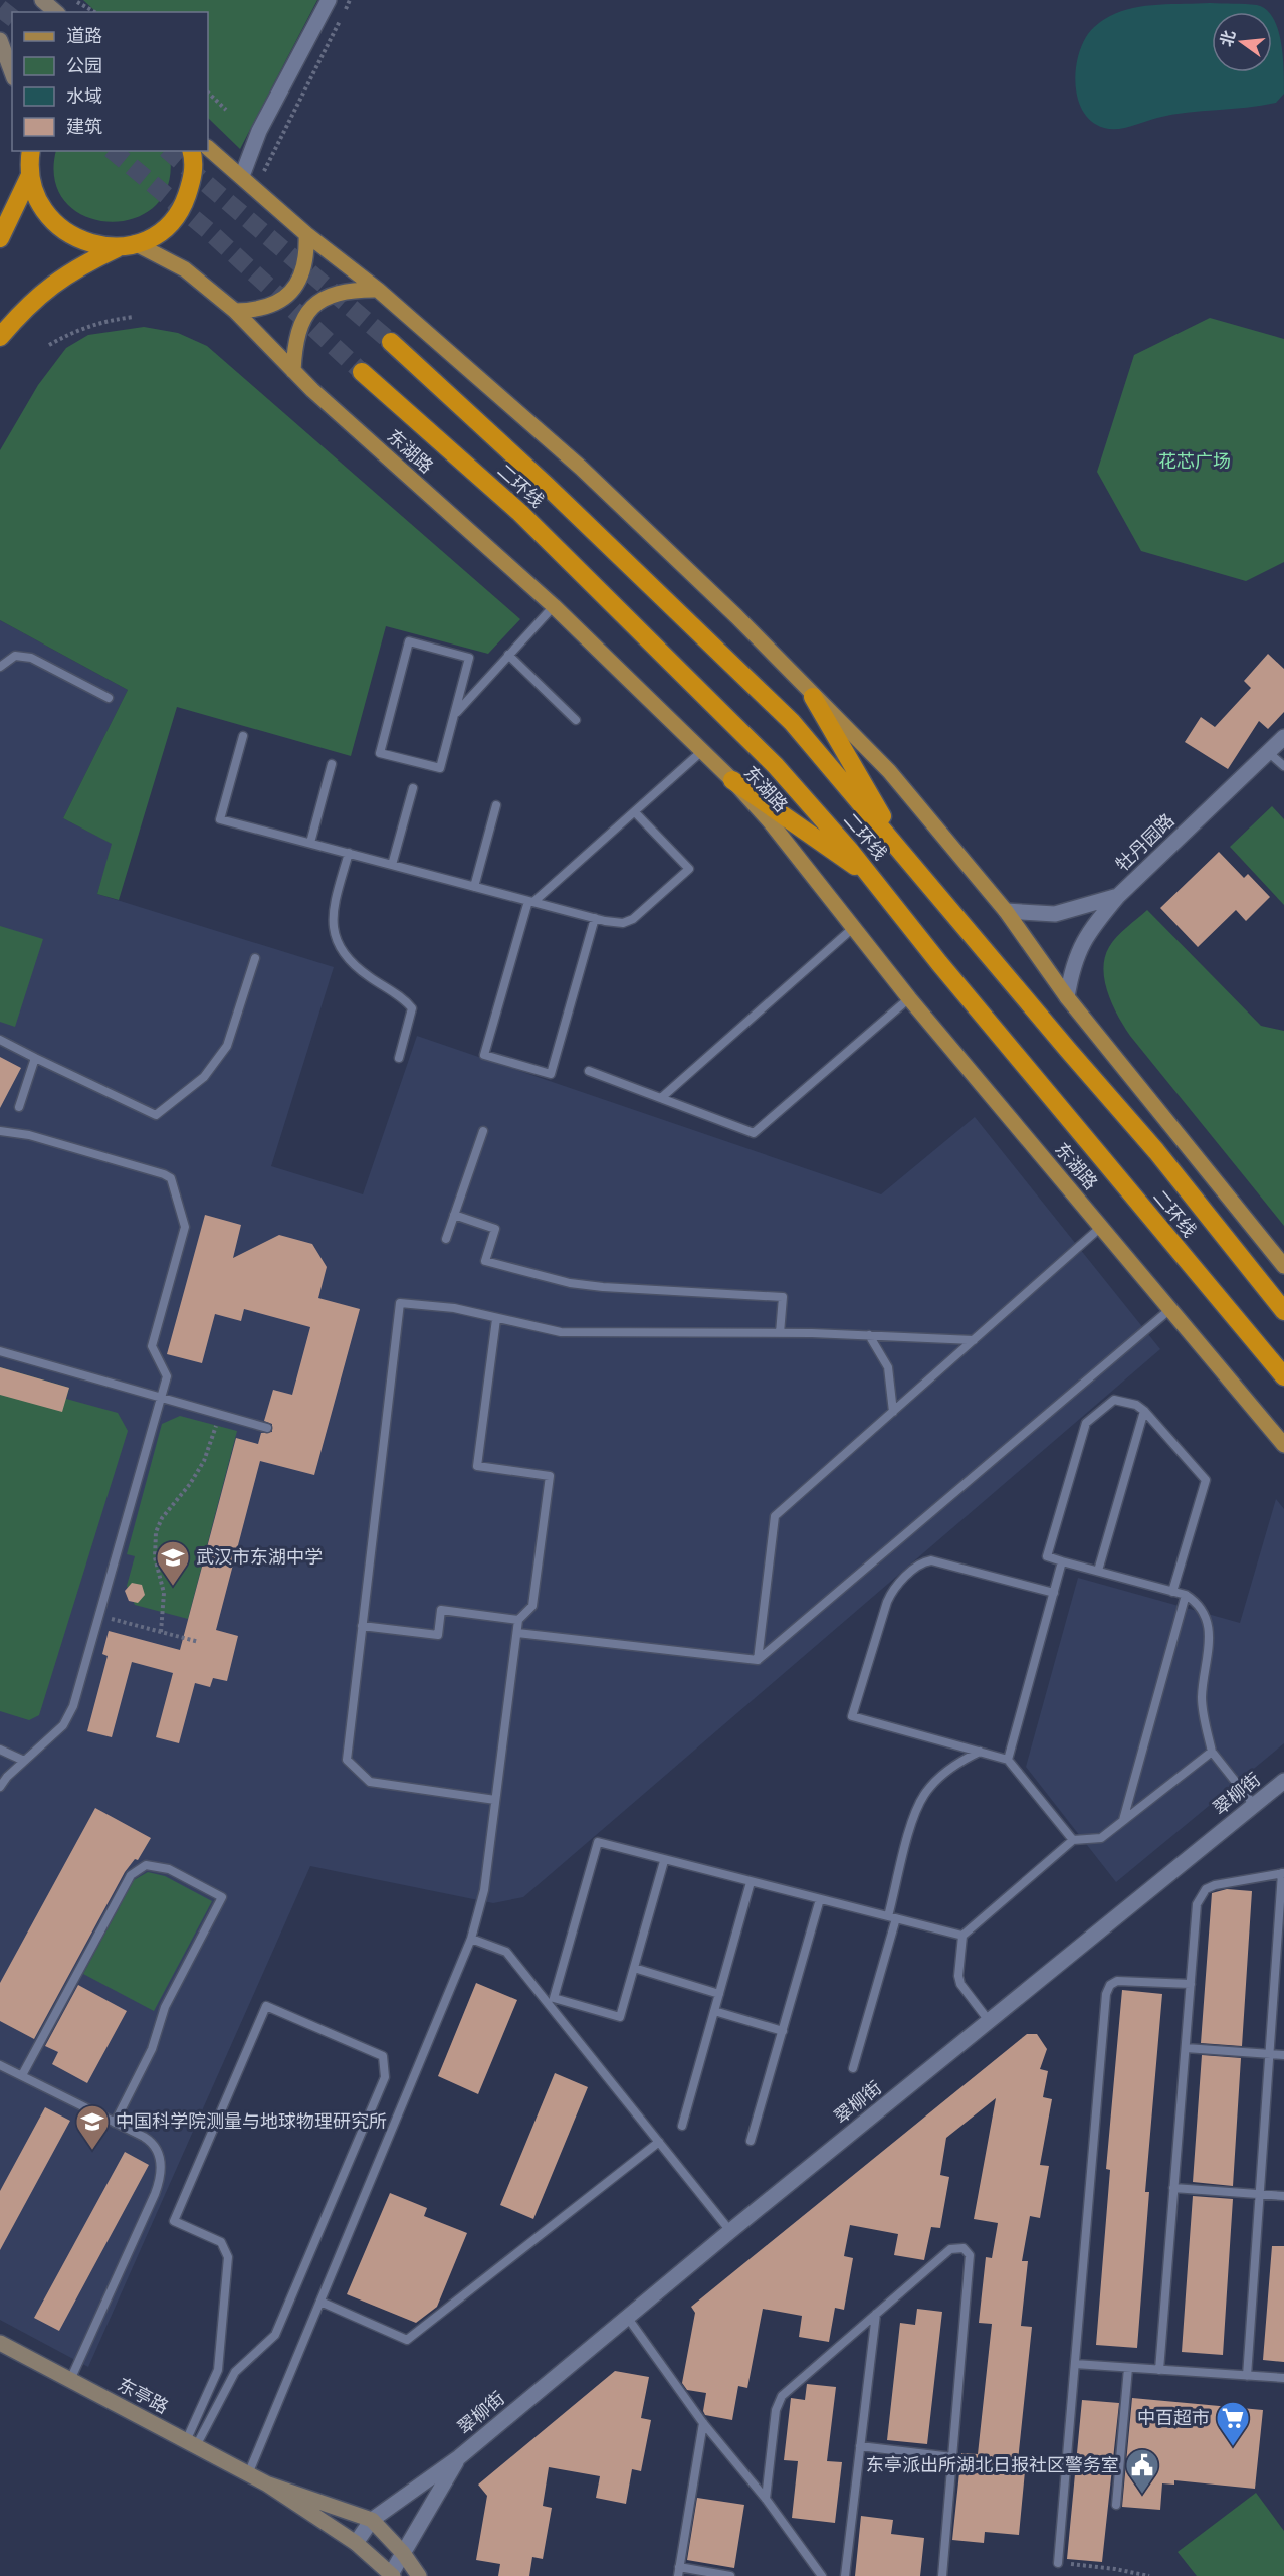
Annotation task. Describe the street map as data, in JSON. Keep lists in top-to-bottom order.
{
  "streets": {
    "highway": ["二环线"],
    "main road": ["东湖路"],
    "street": ["牡丹园路", "翠柳街", "东亭路"]
  },
  "crossings": [
    ["翠柳街", "东亭路"]
  ],
  "parks": ["花芯广场"],
  "places": {
    "school or university": ["武汉市东湖中学", "中国科学院测量与地球物理研究所"],
    "supermarket": ["中百超市"],
    "public building": ["东亭派出所湖北日报社区警务室"]
  },
  "legend": [
    "道路",
    "公园",
    "水域",
    "建筑"
  ],
  "north": "left"
}
